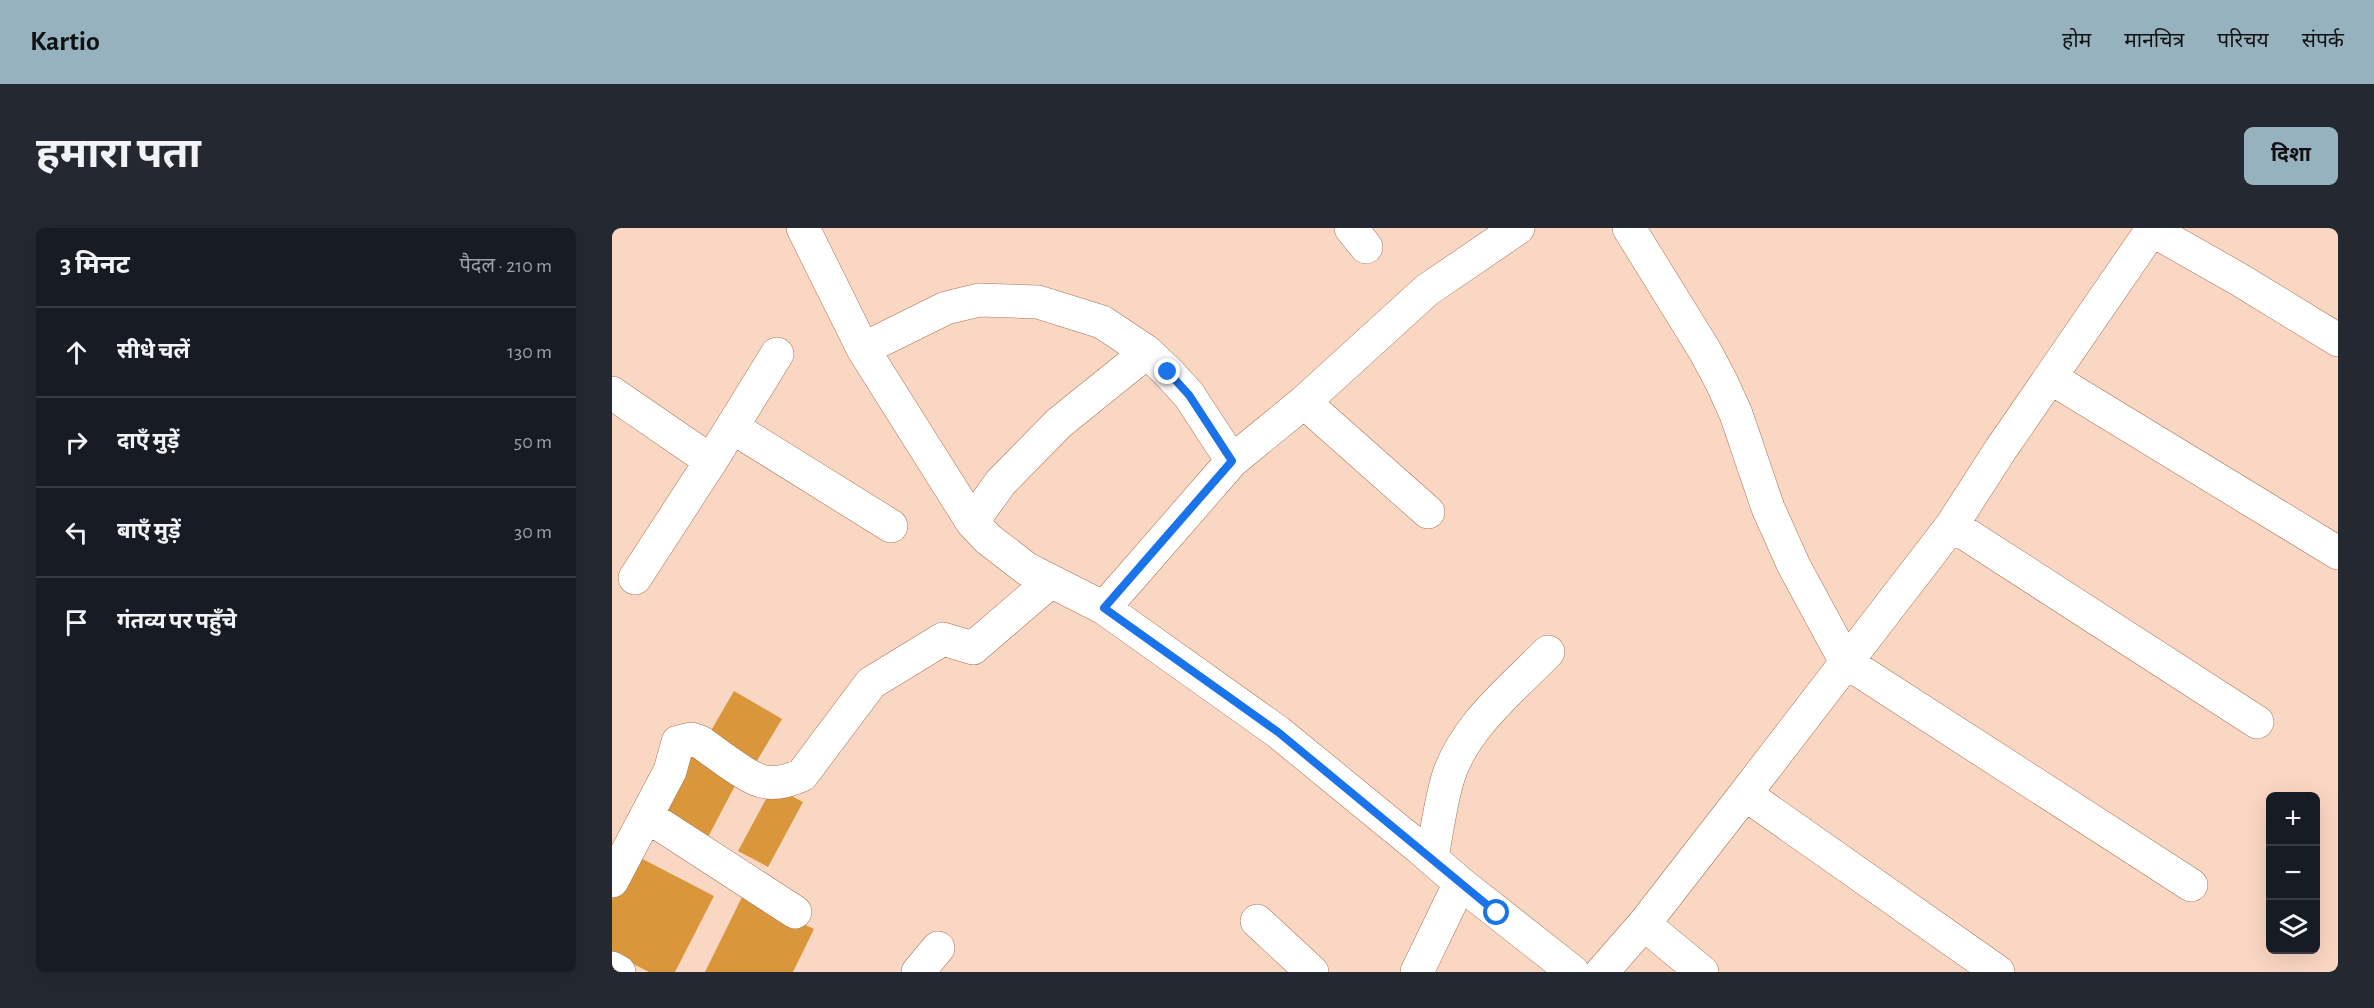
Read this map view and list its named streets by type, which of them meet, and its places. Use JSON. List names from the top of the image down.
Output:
{
  "page": {
    "header": "Kartio",
    "nav": [
      "होम",
      "मानचित्र",
      "परिचय",
      "संपर्क"
    ],
    "buttons": "दिशा",
    "title": "हमारा पता",
    "heading": ["3 मिनट", "पैदल · 210 m"],
    "list": [
      ["सीधे चलें", "130 m"],
      ["दाएँ मुड़ें", "50 m"],
      ["बाएँ मुड़ें", "30 m"],
      "गंतव्य पर पहुँचे"
    ],
    "map_buttons": ["+", "−"]
  }
}
